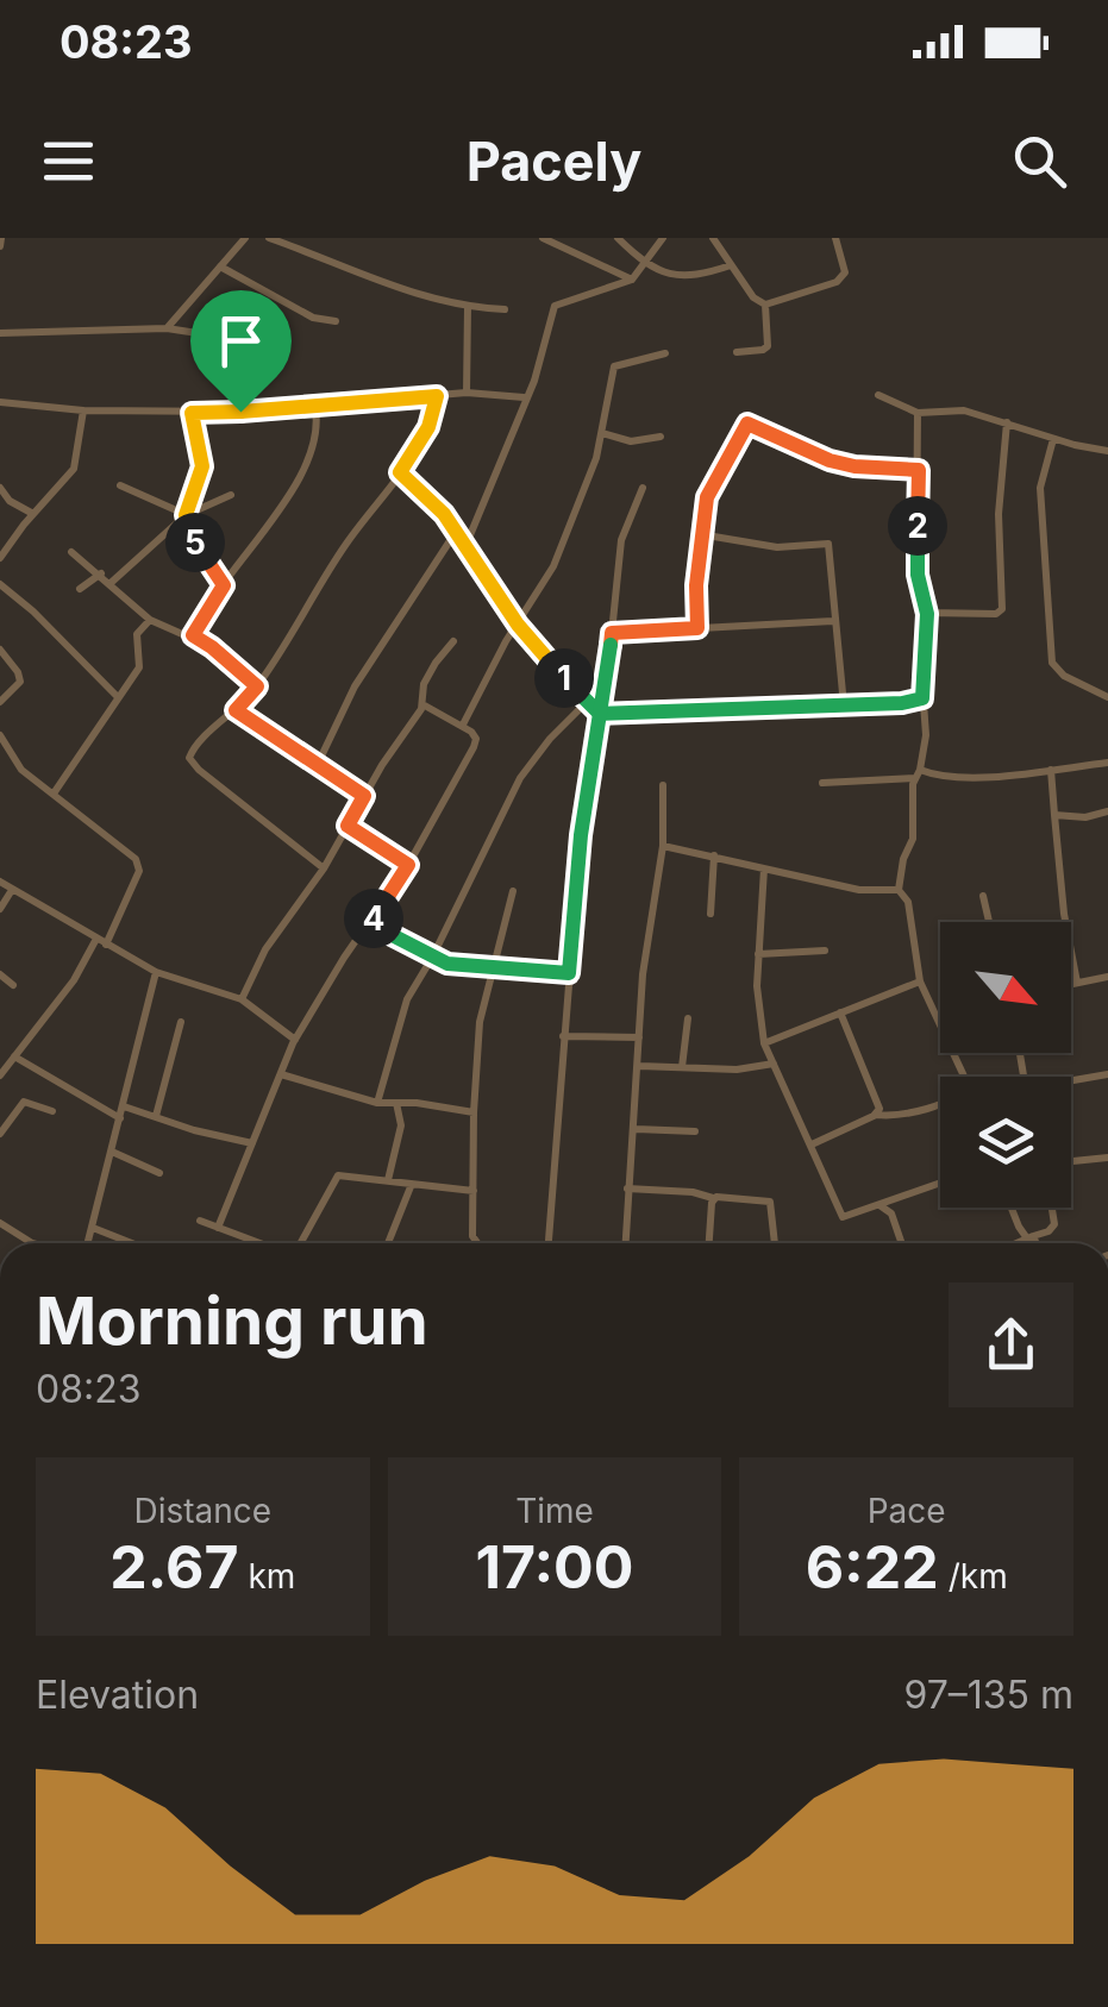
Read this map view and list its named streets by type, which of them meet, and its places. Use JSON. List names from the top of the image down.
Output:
{
  "north": "bottom right",
  "page": {
    "status": "08:23",
    "header": "Pacely",
    "pins": [
      "2",
      "5",
      "1",
      "4"
    ],
    "heading": ["Morning run", "08:23"],
    "stats": [
      ["Distance", "2.67 km"],
      ["Time", "17:00"],
      ["Pace", "6:22 /km"]
    ],
    "chart": ["Elevation", "97–135 m"]
  }
}
